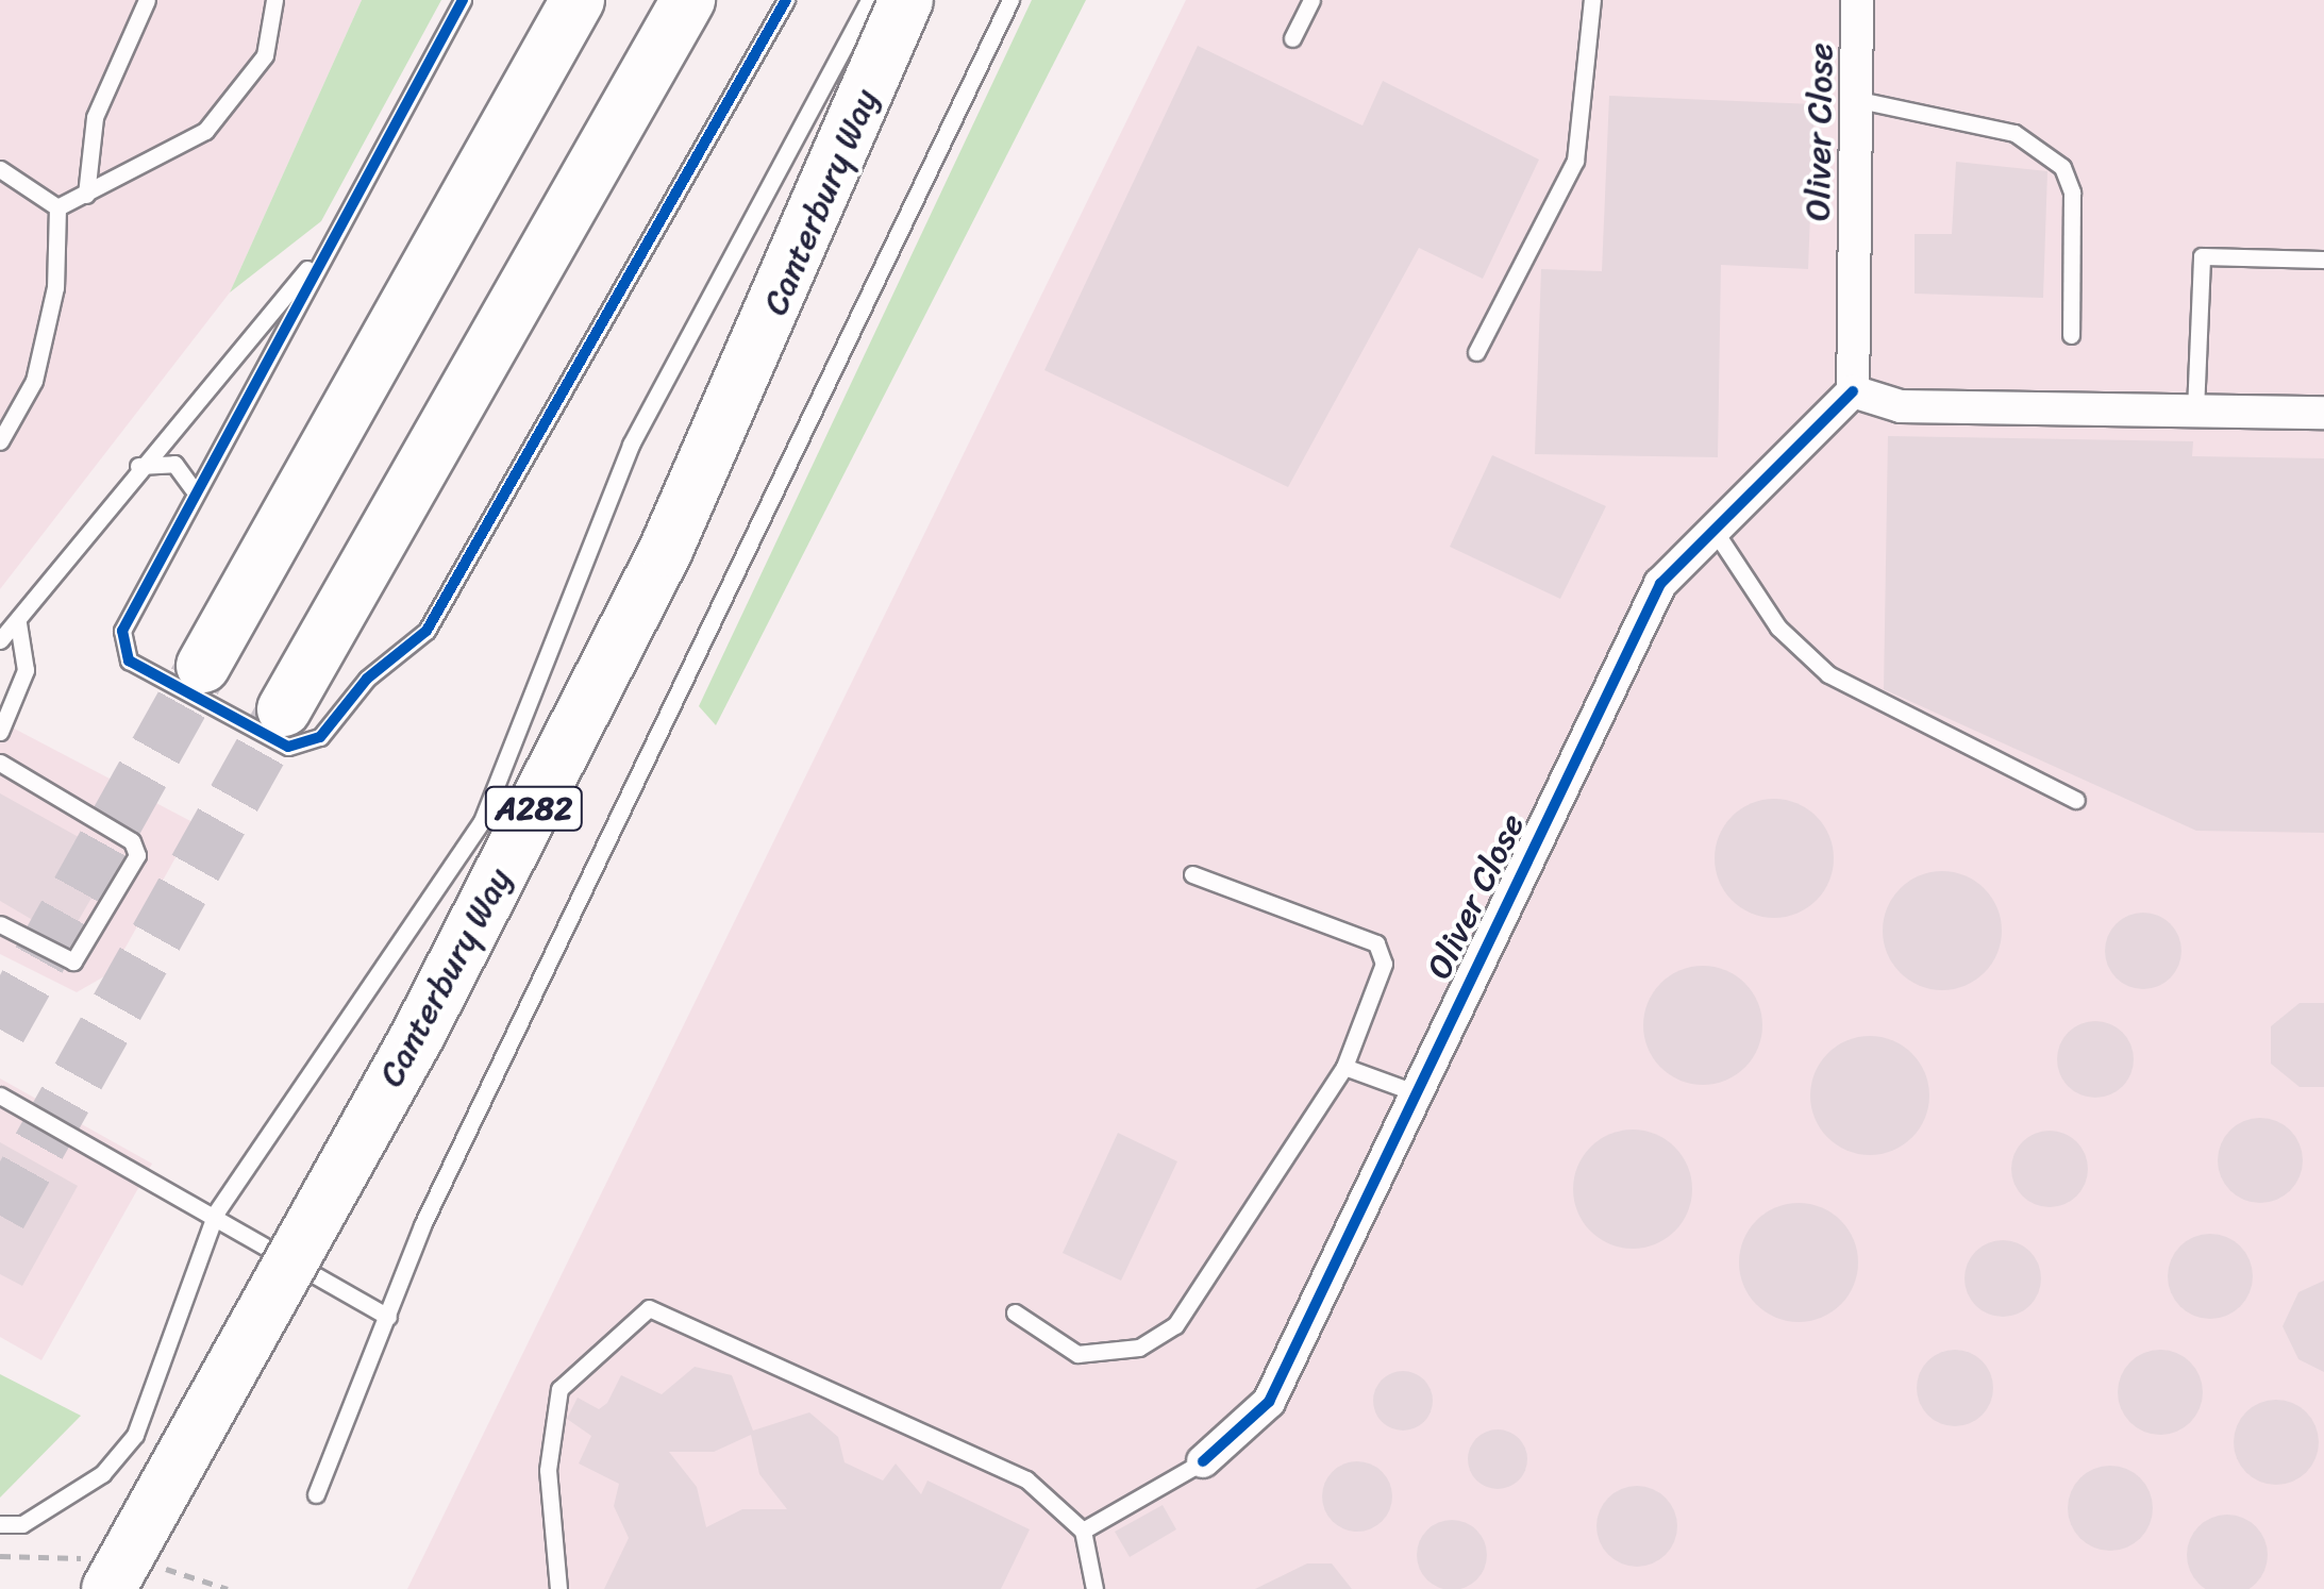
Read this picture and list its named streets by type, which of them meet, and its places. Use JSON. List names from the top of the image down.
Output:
{
  "streets": {
    "highway": ["Canterbury Way", "A282"],
    "street": ["Oliver Close"]
  }
}
